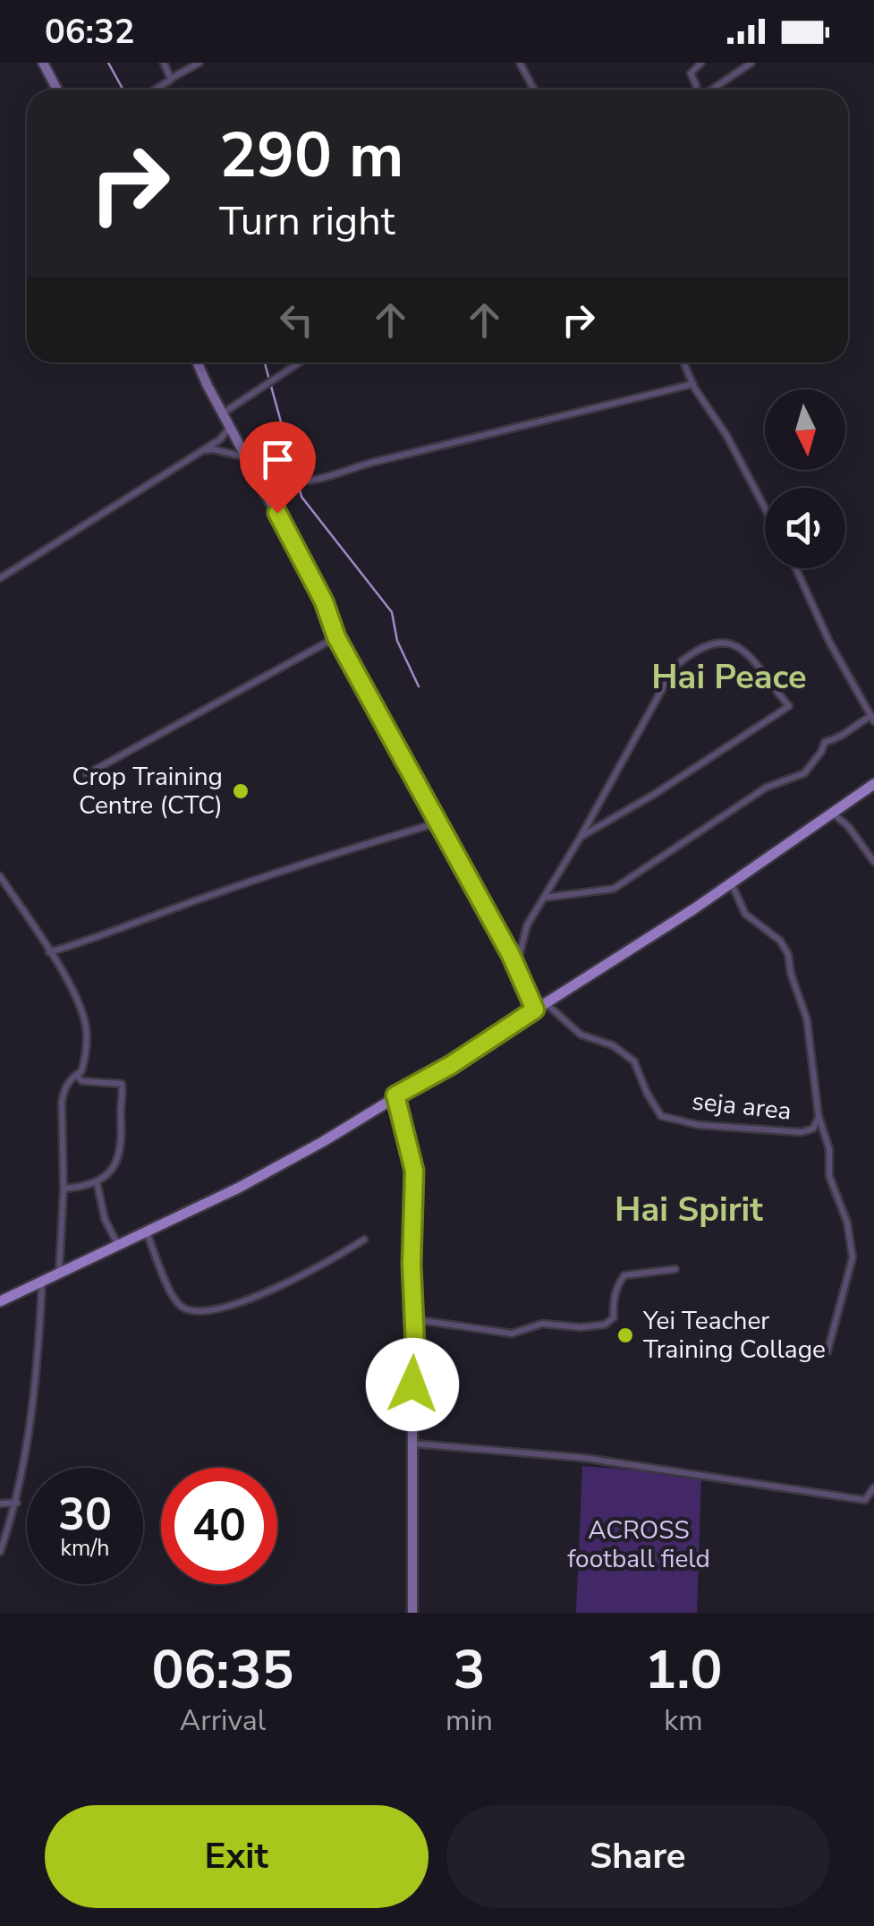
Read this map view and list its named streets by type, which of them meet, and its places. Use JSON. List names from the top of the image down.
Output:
{
  "streets": {
    "street": ["seja area"]
  },
  "districts": ["Hai Peace", "Hai Spirit"],
  "parks": ["ACROSS football field"],
  "places": ["Crop Training Centre (CTC)", "Yei Teacher Training Collage"],
  "north": "bottom",
  "page": {
    "status": "06:32",
    "turn": ["290 m", "Turn right"],
    "speed": "30 km/h",
    "limit": "40",
    "eta": [
      "06:35",
      "Arrival",
      "3",
      "min",
      "1.0",
      "km"
    ],
    "buttons": ["Exit", "Share"]
  }
}
